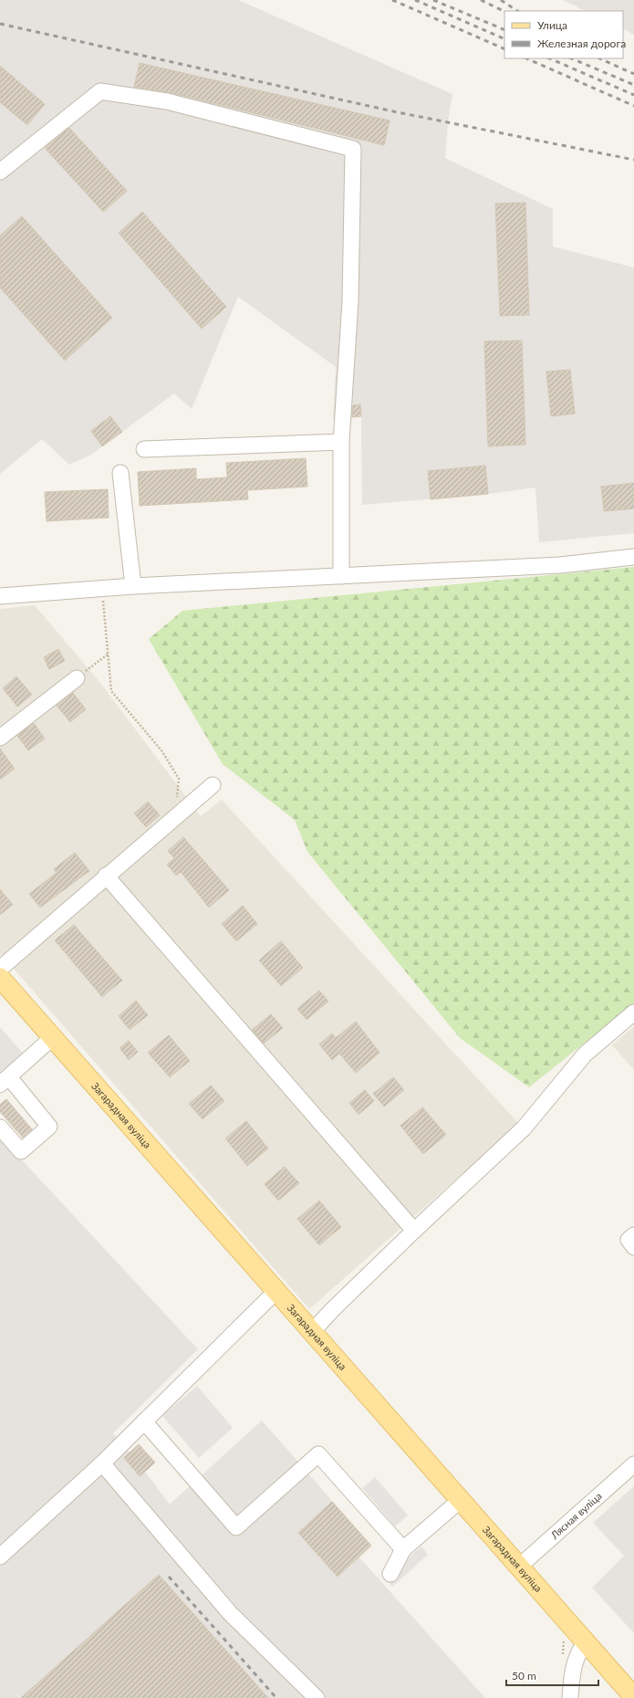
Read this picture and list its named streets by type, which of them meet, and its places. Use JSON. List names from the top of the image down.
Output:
{
  "streets": {
    "main road": ["Загарадная вуліца"],
    "street": ["Лясная вуліца"]
  },
  "crossings": [
    ["Загарадная вуліца", "Лясная вуліца"]
  ],
  "legend": ["Улица", "Железная дорога"],
  "scale_bar": "50 m"
}
